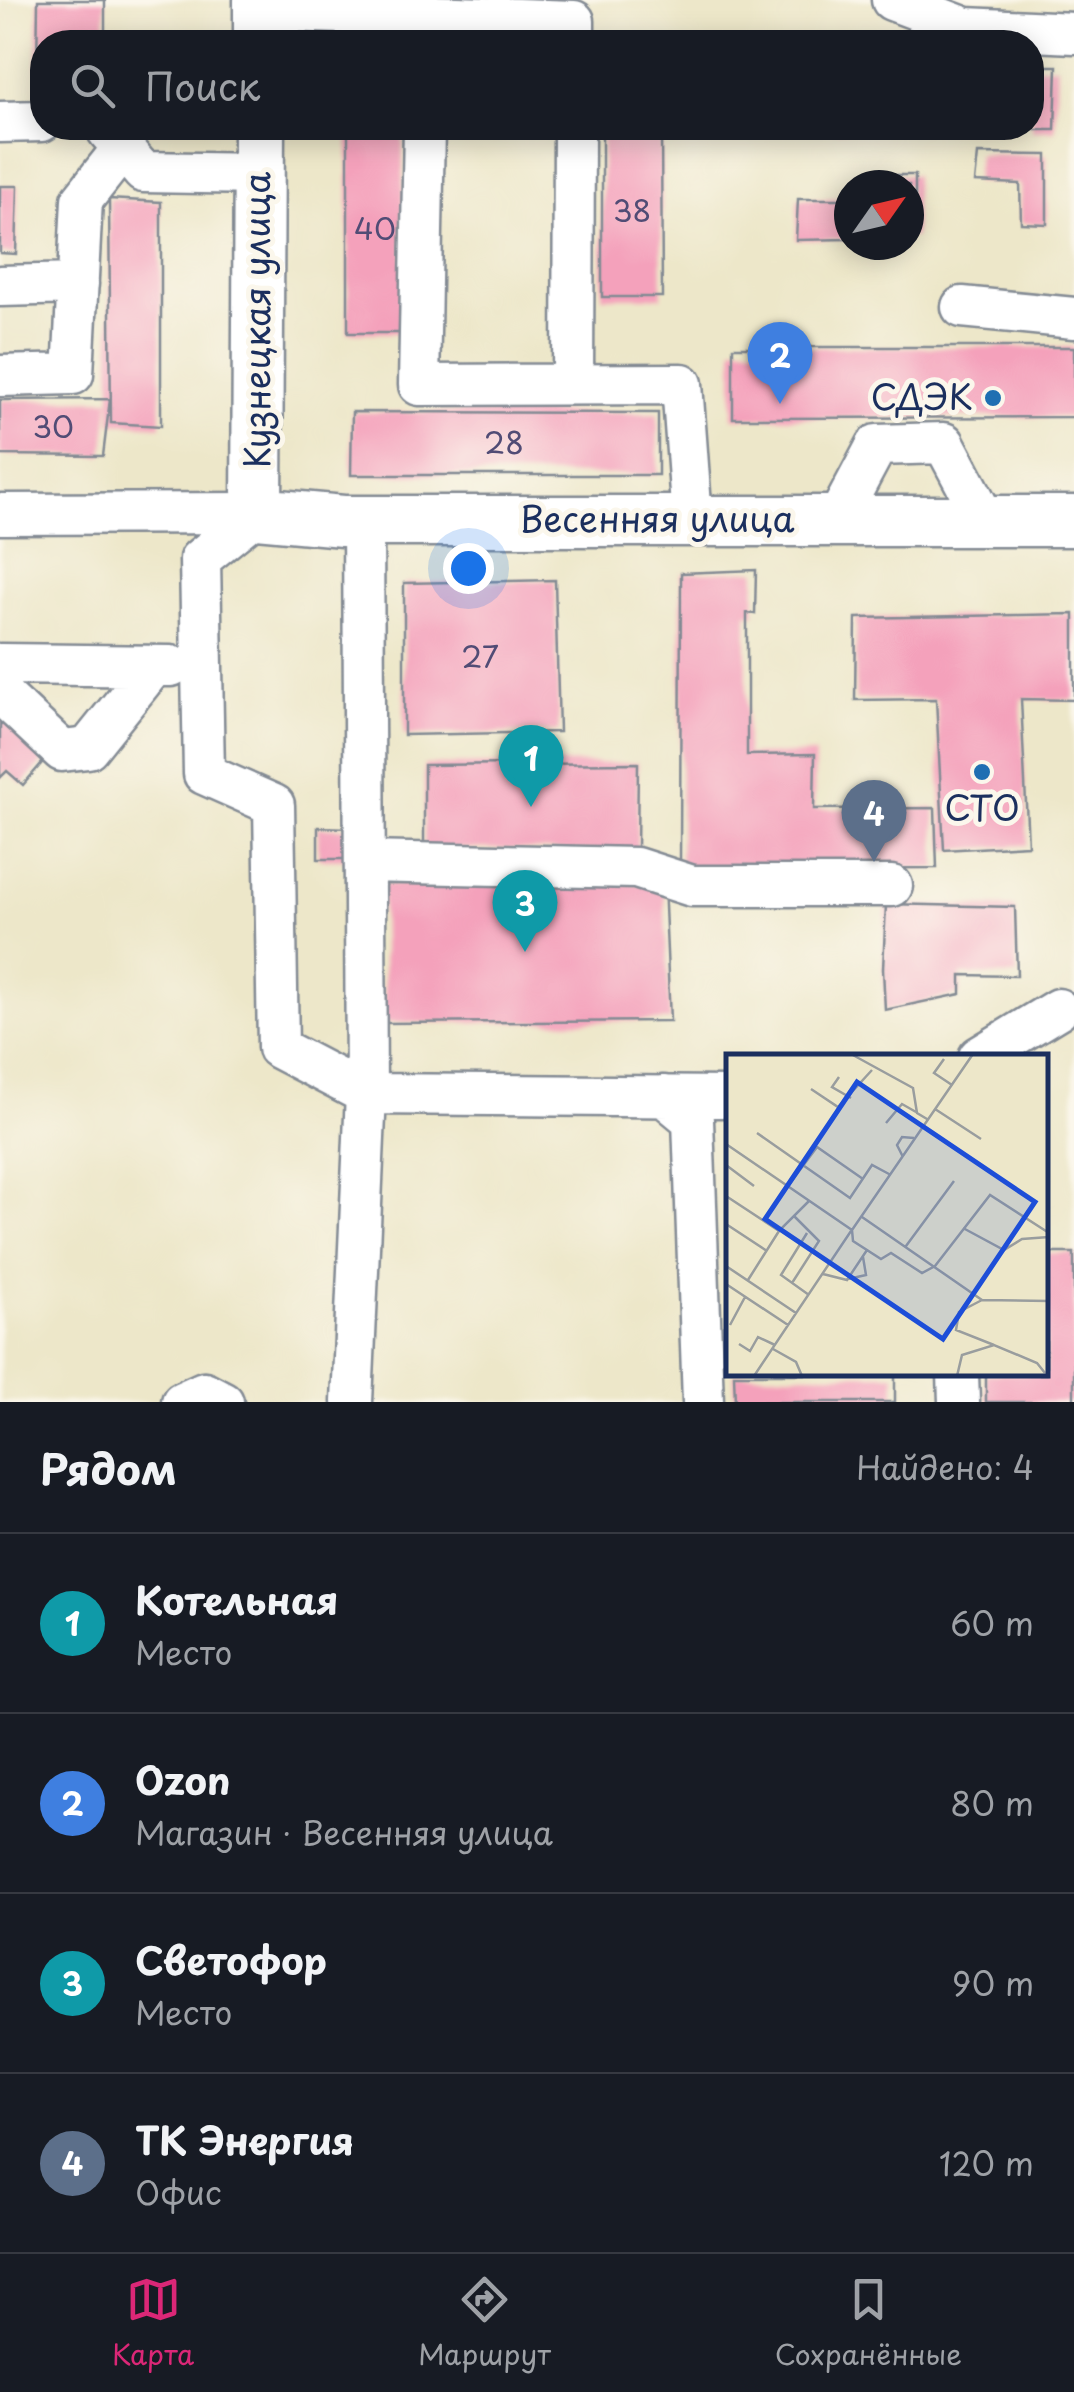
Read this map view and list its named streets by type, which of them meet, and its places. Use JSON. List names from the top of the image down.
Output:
{
  "streets": {
    "main road": ["Кузнецкая улица", "Весенняя улица"]
  },
  "crossings": [
    ["Кузнецкая улица", "Весенняя улица"]
  ],
  "places": ["СДЭК", "СТО"],
  "house_numbers": [
    "38",
    "40",
    "30",
    "28",
    "27"
  ],
  "north": "top right",
  "page": {
    "search": "Поиск",
    "pins": [
      "2",
      "1",
      "4",
      "3"
    ],
    "heading": ["Рядом", "Найдено: 4"],
    "list": [
      {
        "mark": "1",
        "name": "Котельная",
        "note": "Место",
        "value": "60 m"
      },
      {
        "mark": "2",
        "name": "Ozon",
        "note": "Магазин · Весенняя улица",
        "value": "80 m"
      },
      {
        "mark": "3",
        "name": "Светофор",
        "note": "Место",
        "value": "90 m"
      },
      {
        "mark": "4",
        "name": "ТК Энергия",
        "note": "Офис",
        "value": "120 m"
      }
    ],
    "nav": ["Карта", "Маршрут", "Сохранённые"]
  }
}
